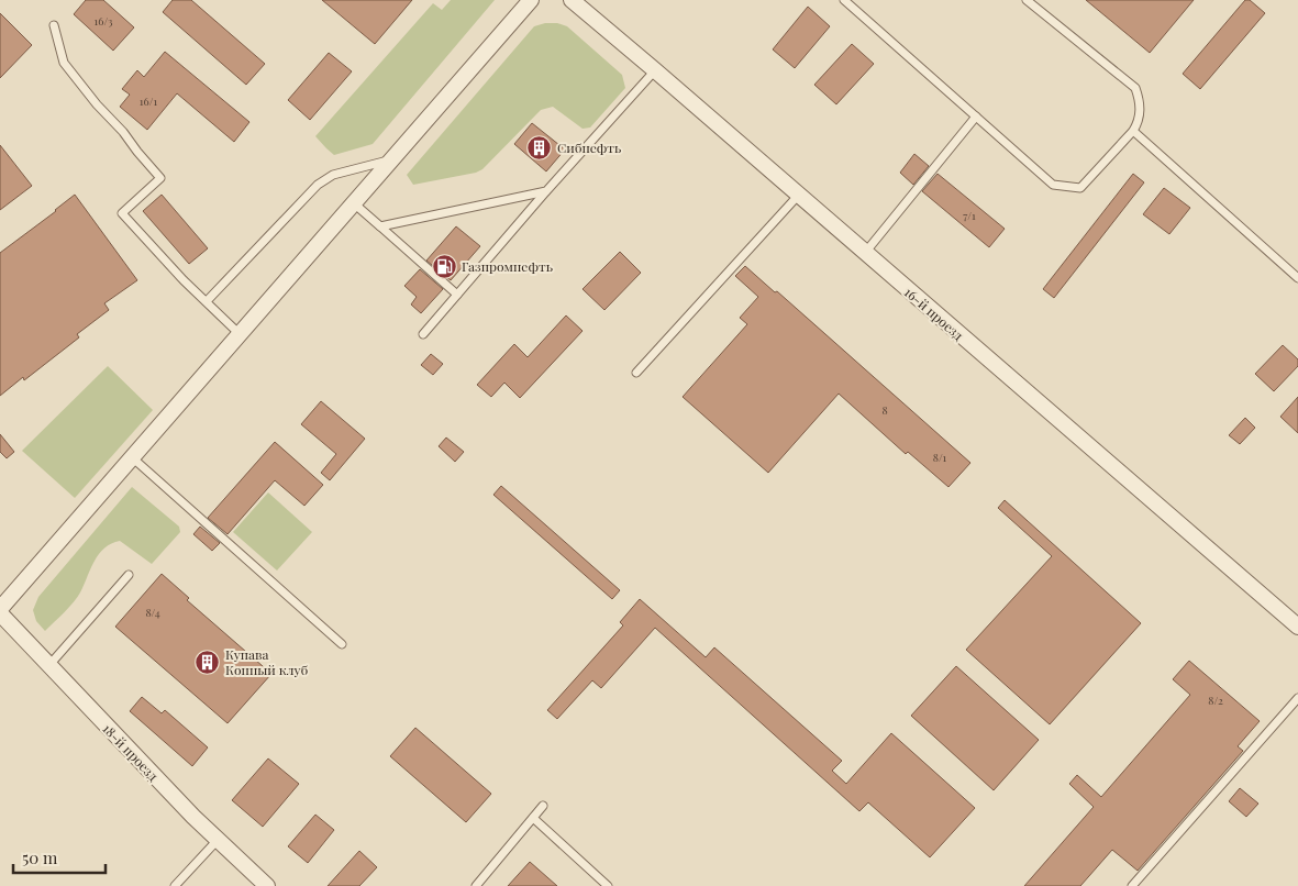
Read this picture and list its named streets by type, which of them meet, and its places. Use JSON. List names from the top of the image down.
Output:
{
  "streets": {
    "street": ["16-й проезд", "18-й проезд"]
  },
  "places": {
    "building": ["Сибнефть", "Купава Конный клуб"],
    "fuel station": ["Газпромнефть"]
  },
  "house_numbers": [
    "16/3",
    "16/1",
    "7/1",
    "8",
    "8/1",
    "8/4",
    "8/2"
  ],
  "scale_bar": "50 m"
}
